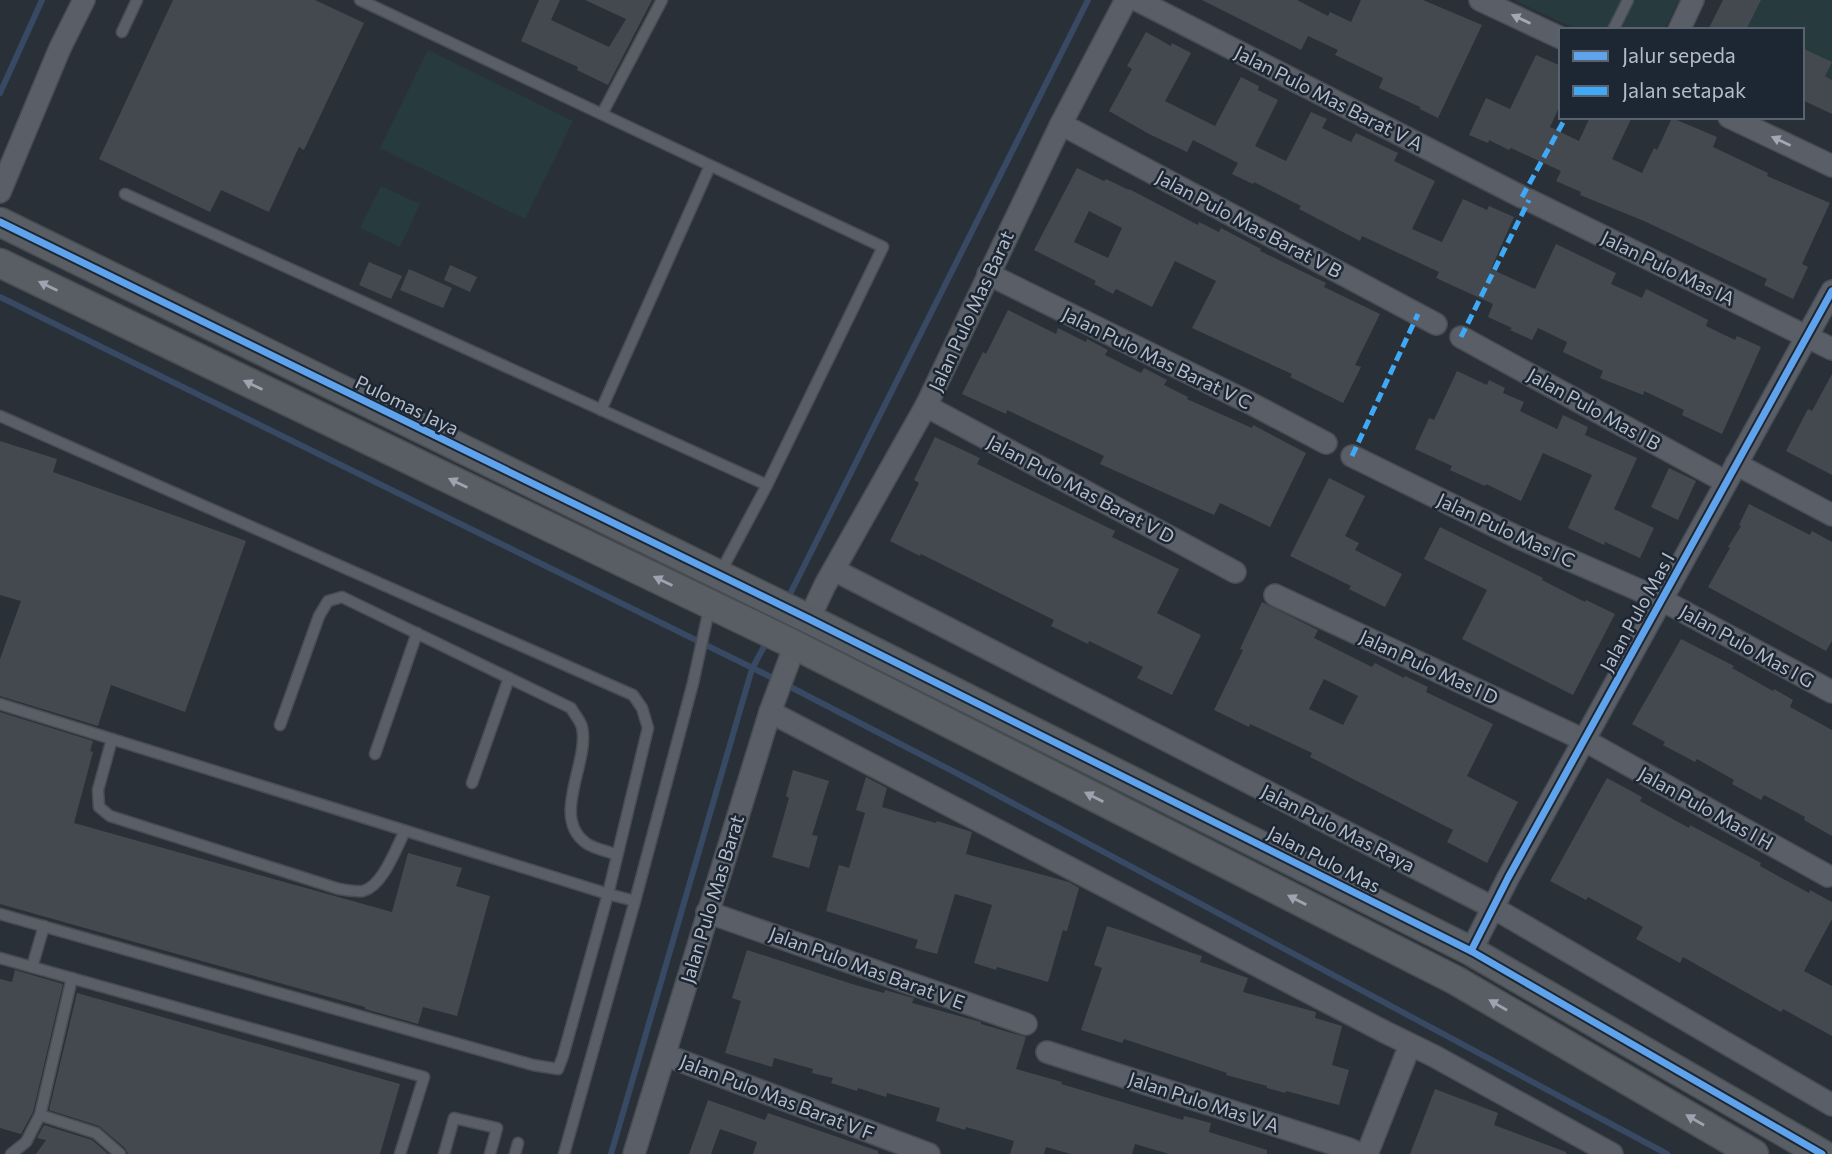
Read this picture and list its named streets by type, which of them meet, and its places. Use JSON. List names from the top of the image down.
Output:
{
  "streets": {
    "street": [
      "Jalan Pulo Mas Barat V A",
      "Jalan Pulo Mas Barat V B",
      "Jalan Pulo Mas IA",
      "Jalan Pulo Mas Barat",
      "Jalan Pulo Mas Barat V C",
      "Pulomas Jaya",
      "Jalan Pulo Mas I B",
      "Jalan Pulo Mas Barat V D",
      "Jalan Pulo Mas I C",
      "Jalan Pulo Mas I",
      "Jalan Pulo Mas I G",
      "Jalan Pulo Mas I D",
      "Jalan Pulo Mas I H",
      "Jalan Pulo Mas Raya",
      "Jalan Pulo Mas",
      "Jalan Pulo Mas Barat V E",
      "Jalan Pulo Mas Barat V F",
      "Jalan Pulo Mas V A"
    ]
  },
  "crossings": [
    ["Jalan Pulo Mas Barat V A", "Jalan Pulo Mas IA"],
    ["Jalan Pulo Mas Barat V B", "Jalan Pulo Mas Barat"],
    ["Jalan Pulo Mas IA", "Jalan Pulo Mas I"],
    ["Jalan Pulo Mas Barat", "Jalan Pulo Mas Barat V C"],
    ["Jalan Pulo Mas Barat", "Pulomas Jaya"],
    ["Jalan Pulo Mas Barat", "Jalan Pulo Mas Barat V D"],
    ["Jalan Pulo Mas Barat", "Jalan Pulo Mas Raya"],
    ["Jalan Pulo Mas Barat", "Jalan Pulo Mas"],
    ["Jalan Pulo Mas Barat", "Jalan Pulo Mas Barat V E"],
    ["Jalan Pulo Mas Barat", "Jalan Pulo Mas Barat V F"],
    ["Pulomas Jaya", "Jalan Pulo Mas"],
    ["Jalan Pulo Mas I B", "Jalan Pulo Mas I"],
    ["Jalan Pulo Mas I C", "Jalan Pulo Mas I"],
    ["Jalan Pulo Mas I C", "Jalan Pulo Mas I G"],
    ["Jalan Pulo Mas I", "Jalan Pulo Mas I G"],
    ["Jalan Pulo Mas I", "Jalan Pulo Mas I D"],
    ["Jalan Pulo Mas I", "Jalan Pulo Mas I H"],
    ["Jalan Pulo Mas I", "Jalan Pulo Mas Raya"],
    ["Jalan Pulo Mas I", "Jalan Pulo Mas"],
    ["Jalan Pulo Mas I D", "Jalan Pulo Mas I H"]
  ],
  "legend": ["Jalur sepeda", "Jalan setapak"]
}
